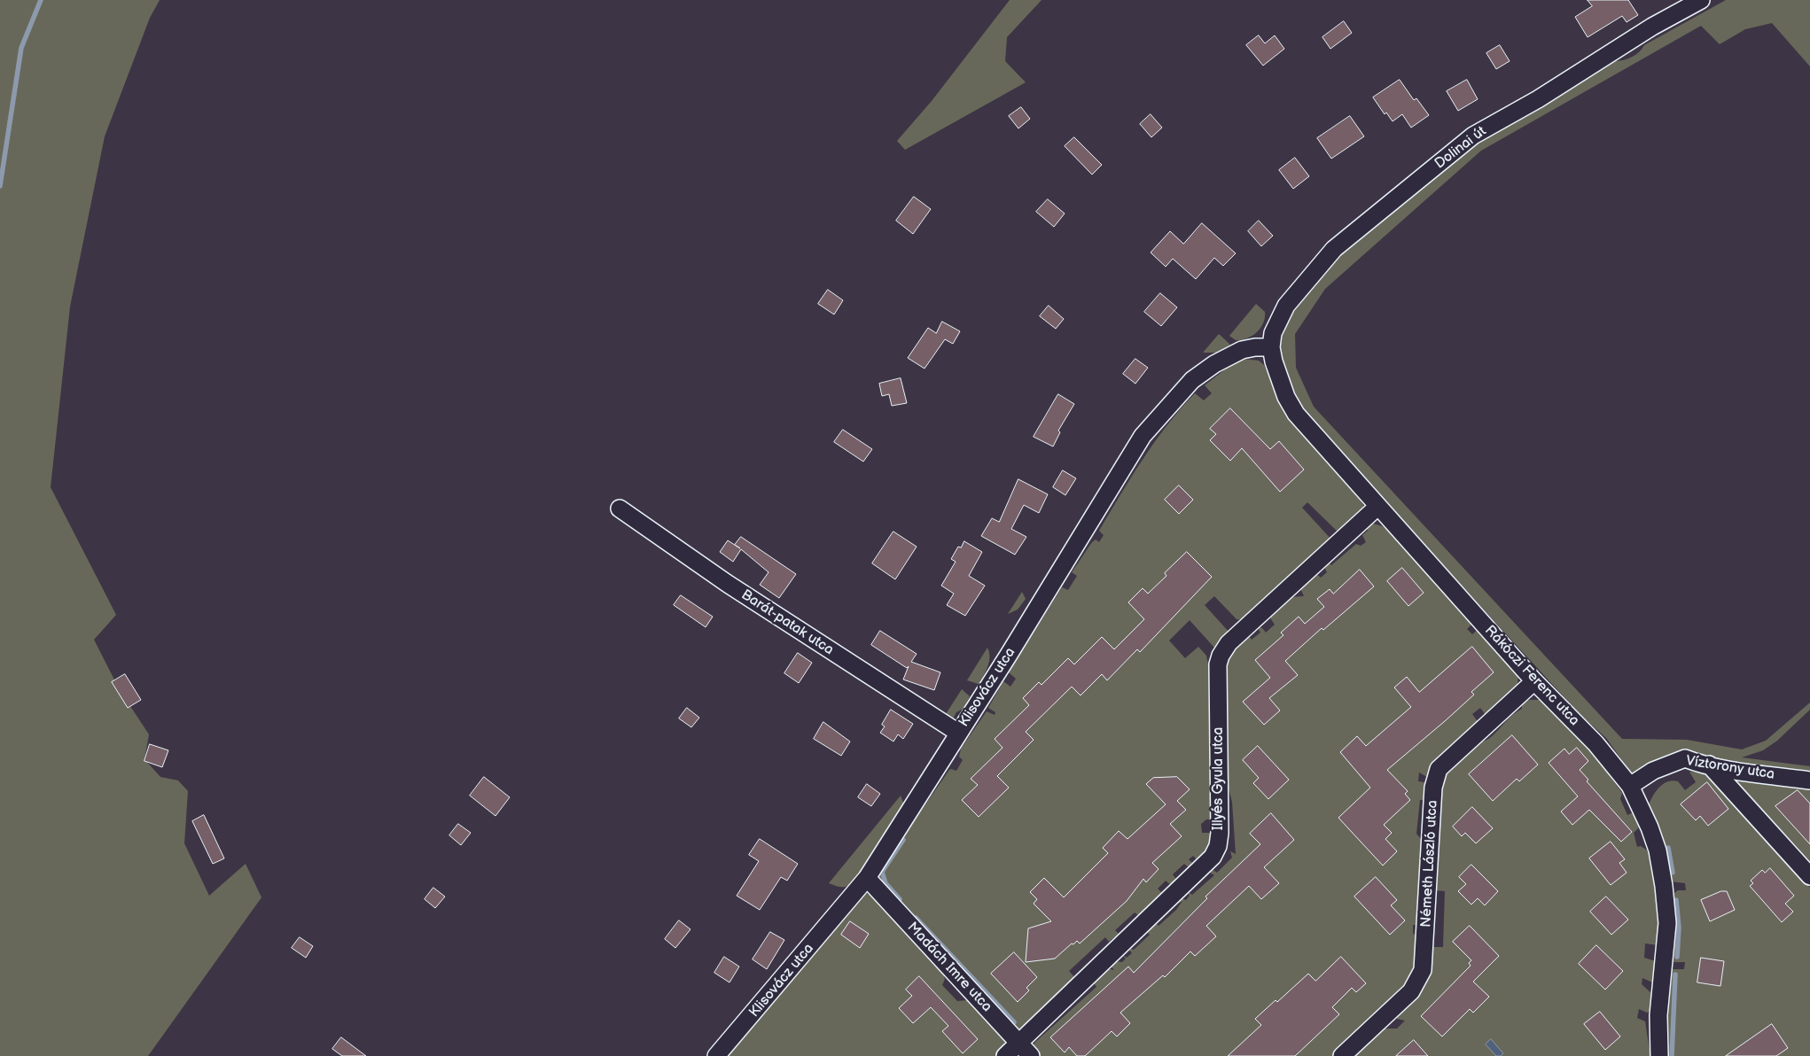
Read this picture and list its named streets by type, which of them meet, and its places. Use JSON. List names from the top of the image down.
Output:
{
  "streets": {
    "street": [
      "Dolinai út",
      "Barát-patak utca",
      "Rákóczi Ferenc utca",
      "Klisovácz utca",
      "Víztorony utca",
      "Illyés Gyula utca",
      "Németh László utca",
      "Madách Imre utca"
    ]
  },
  "crossings": [
    ["Dolinai út", "Rákóczi Ferenc utca"],
    ["Dolinai út", "Klisovácz utca"],
    ["Barát-patak utca", "Klisovácz utca"],
    ["Rákóczi Ferenc utca", "Klisovácz utca"],
    ["Rákóczi Ferenc utca", "Víztorony utca"],
    ["Rákóczi Ferenc utca", "Illyés Gyula utca"],
    ["Rákóczi Ferenc utca", "Németh László utca"],
    ["Klisovácz utca", "Madách Imre utca"],
    ["Illyés Gyula utca", "Madách Imre utca"]
  ]
}
